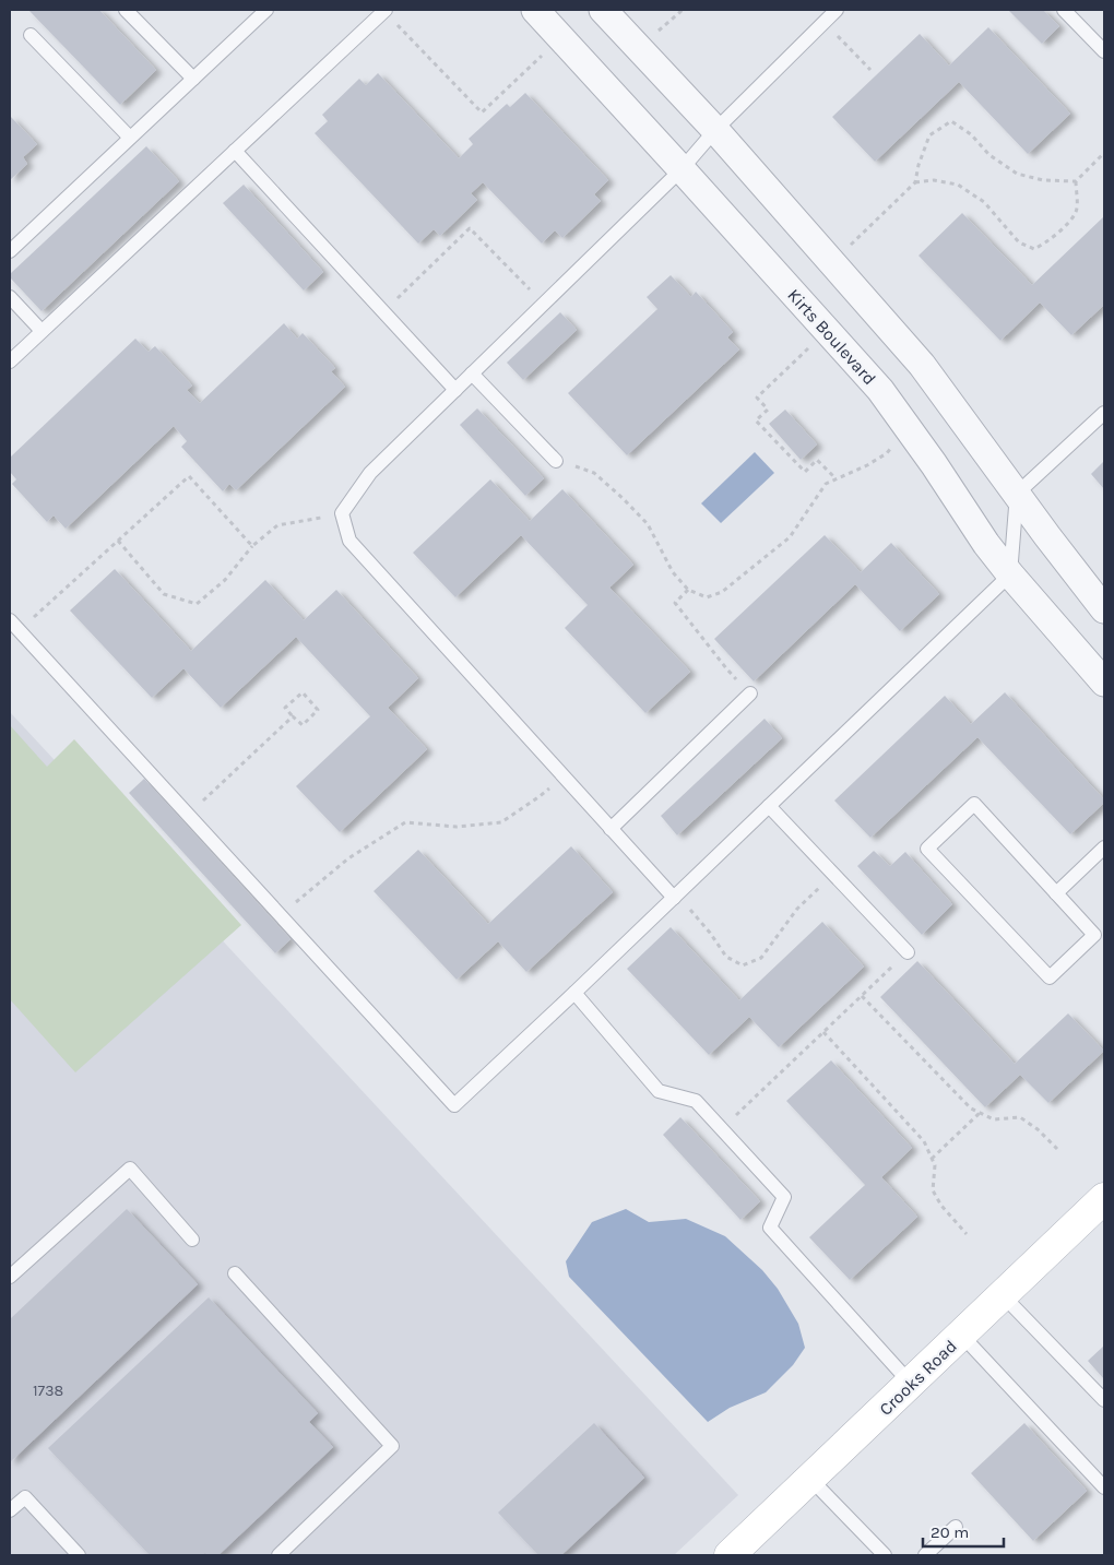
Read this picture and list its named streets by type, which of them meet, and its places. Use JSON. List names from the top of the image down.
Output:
{
  "streets": {
    "main road": ["Crooks Road"],
    "street": ["Kirts Boulevard"]
  },
  "house_numbers": ["1738"],
  "scale_bar": "20 m"
}
